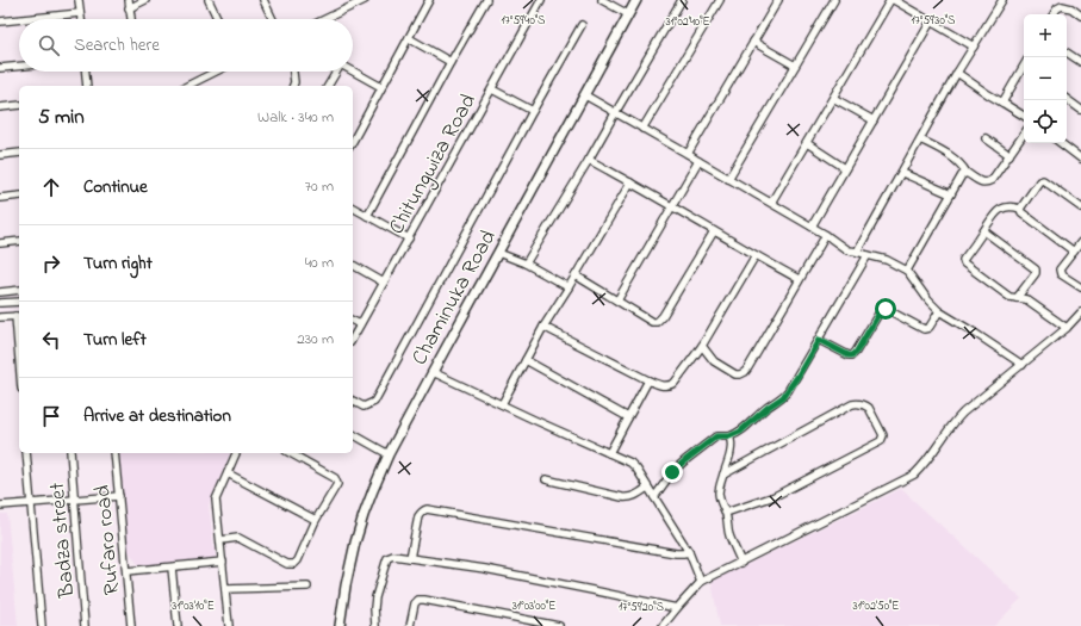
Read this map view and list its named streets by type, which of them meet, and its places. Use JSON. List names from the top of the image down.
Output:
{
  "streets": {
    "main road": ["Chaminuka Road"],
    "street": ["Chitungwiza Road", "Badza street", "Rufaro road"]
  },
  "page": {
    "map_buttons": ["+", "−"],
    "search": "Search here",
    "heading": ["5 min", "Walk · 340 m"],
    "list": [
      ["Continue", "70 m"],
      ["Turn right", "40 m"],
      ["Turn left", "230 m"],
      "Arrive at destination"
    ]
  },
  "coordinates": [
    "17°59'40\"S",
    "17°59'30\"S",
    "31°02'40\"E",
    "31°03'10\"E",
    "31°03'00\"E",
    "31°02'50\"E",
    "17°59'20\"S"
  ]
}
